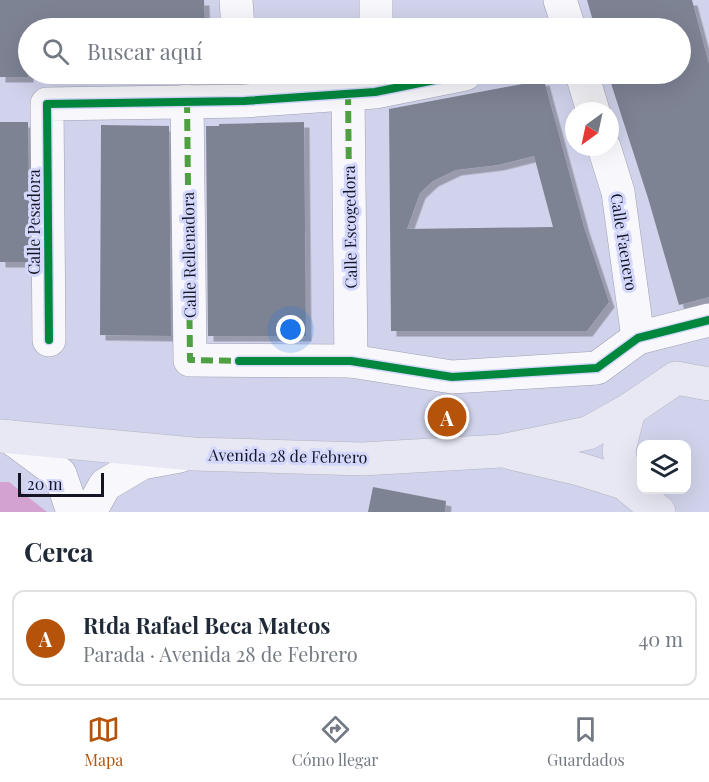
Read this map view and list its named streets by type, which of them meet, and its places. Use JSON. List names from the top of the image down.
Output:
{
  "streets": {
    "main road": ["Avenida 28 de Febrero"],
    "street": [
      "Calle Pesadora",
      "Calle Escogedora",
      "Calle Faenero",
      "Calle Rellenadora"
    ]
  },
  "crossings": [
    ["Calle Pesadora", "Calle Rellenadora"],
    ["Calle Escogedora", "Calle Rellenadora"]
  ],
  "scale_bar": "20 m",
  "north": "bottom left",
  "page": {
    "search": "Buscar aquí",
    "pins": "A",
    "scale": "20 m",
    "heading": "Cerca",
    "list": [
      {
        "mark": "A",
        "name": "Rtda Rafael Beca Mateos",
        "note": "Parada · Avenida 28 de Febrero",
        "value": "40 m"
      }
    ],
    "nav": ["Mapa", "Cómo llegar", "Guardados"]
  }
}
